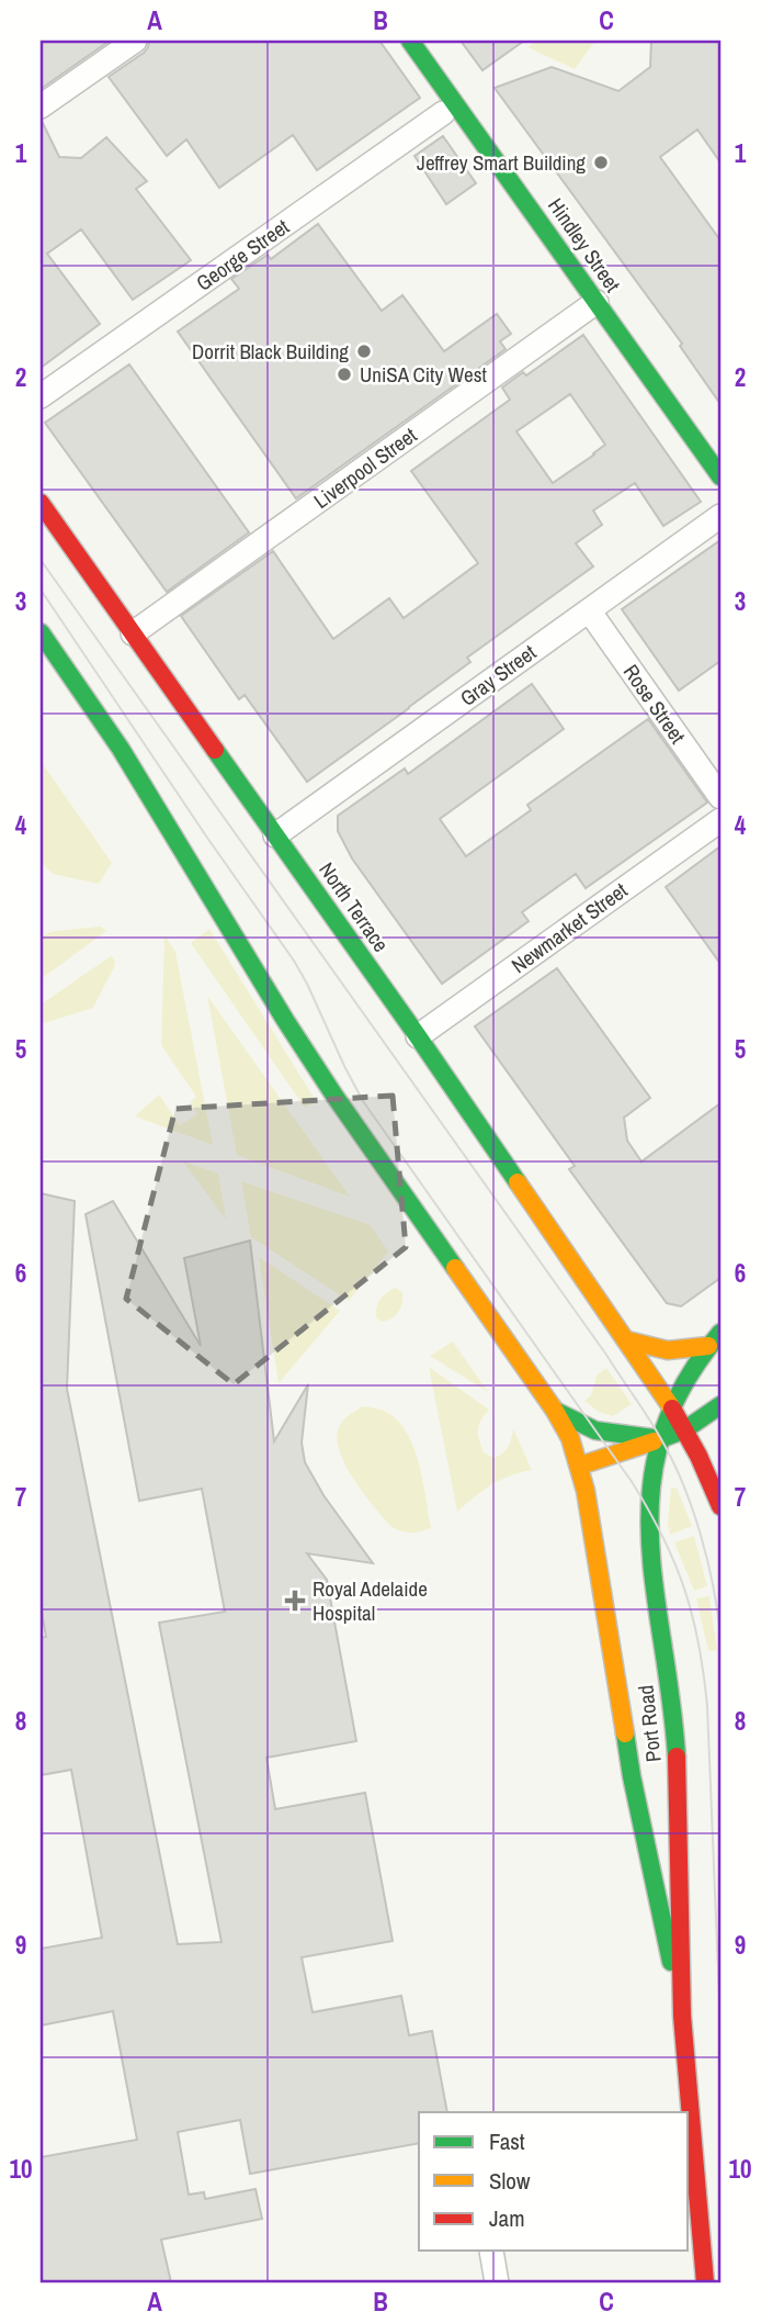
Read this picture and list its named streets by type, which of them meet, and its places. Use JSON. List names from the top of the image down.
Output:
{
  "streets": {
    "main road": ["Hindley Street", "North Terrace", "Port Road"],
    "street": [
      "George Street",
      "Liverpool Street",
      "Gray Street",
      "Rose Street",
      "Newmarket Street"
    ]
  },
  "crossings": [
    ["Hindley Street", "Liverpool Street"],
    ["Liverpool Street", "North Terrace"],
    ["Gray Street", "Rose Street"],
    ["Gray Street", "North Terrace"],
    ["North Terrace", "Newmarket Street"],
    ["North Terrace", "Port Road"]
  ],
  "places": {
    "other": ["Jeffrey Smart Building", "Dorrit Black Building", "UniSA City West"],
    "health": ["Royal Adelaide Hospital"]
  },
  "legend": ["Fast", "Slow", "Jam"],
  "grid": {
    "columns": ["A", "B", "C"],
    "rows": [
      "1",
      "2",
      "3",
      "4",
      "5",
      "6",
      "7",
      "8",
      "9",
      "10"
    ]
  }
}
